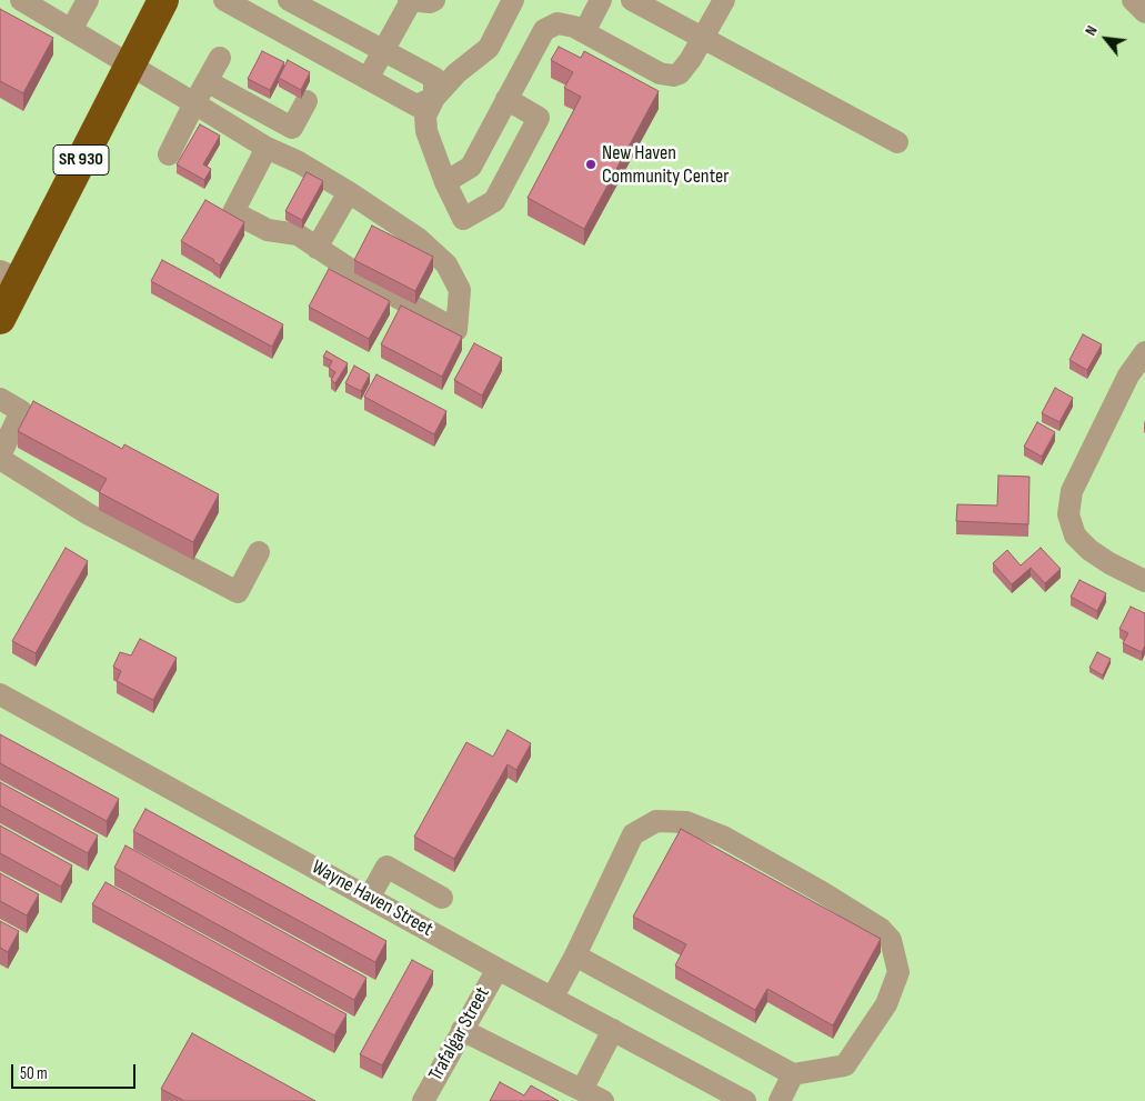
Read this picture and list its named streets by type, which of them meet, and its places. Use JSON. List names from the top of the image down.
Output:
{
  "streets": {
    "highway": ["SR 930"],
    "street": ["Wayne Haven Street", "Trafalgar Street"]
  },
  "crossings": [
    ["Wayne Haven Street", "Trafalgar Street"]
  ],
  "places": ["New Haven Community Center"],
  "scale_bar": "50 m",
  "north": "top left"
}
